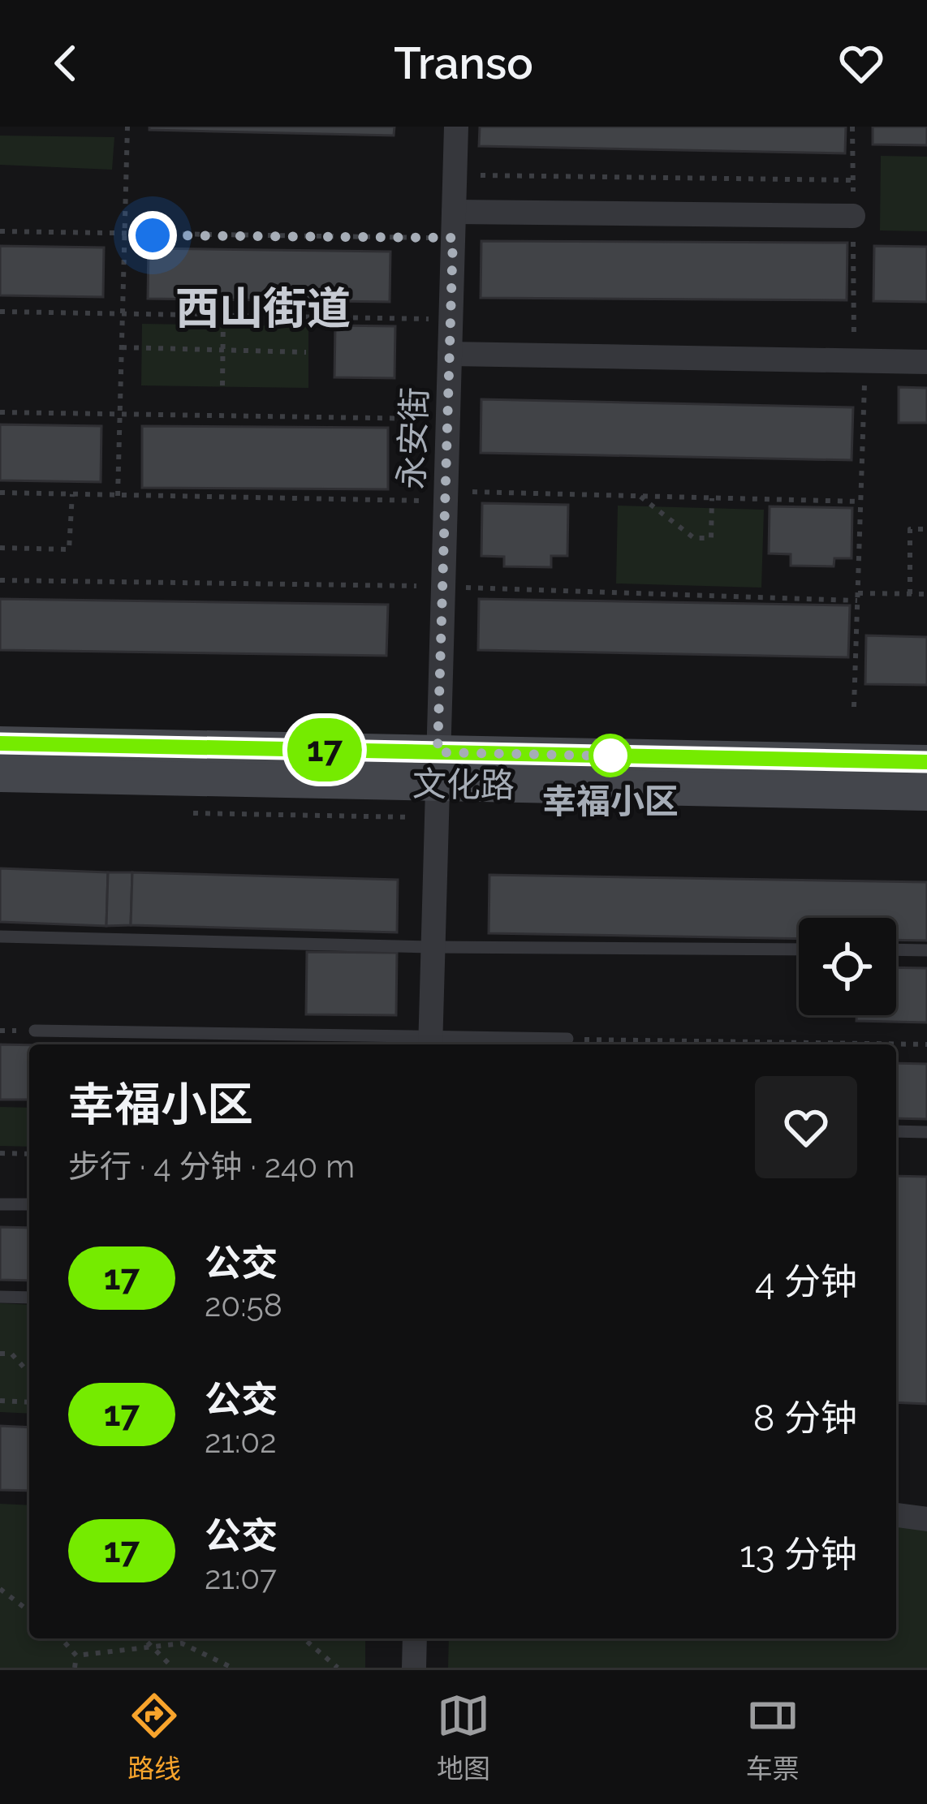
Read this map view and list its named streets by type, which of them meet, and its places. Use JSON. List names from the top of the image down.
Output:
{
  "streets": {
    "main road": ["文化路"],
    "street": ["永安街"]
  },
  "crossings": [
    ["永安街", "文化路"]
  ],
  "districts": ["西山街道"],
  "places": ["幸福小区"],
  "lines": ["bus line 17"],
  "page": {
    "header": "Transo",
    "on_map": "17",
    "heading": ["幸福小区", "步行 · 4 分钟 · 240 m"],
    "list": [
      {
        "mark": "17",
        "name": "公交",
        "note": "20:58",
        "value": "4 分钟"
      },
      {
        "mark": "17",
        "name": "公交",
        "note": "21:02",
        "value": "8 分钟"
      },
      {
        "mark": "17",
        "name": "公交",
        "note": "21:07",
        "value": "13 分钟"
      }
    ],
    "tabs": ["路线", "地图", "车票"]
  }
}
